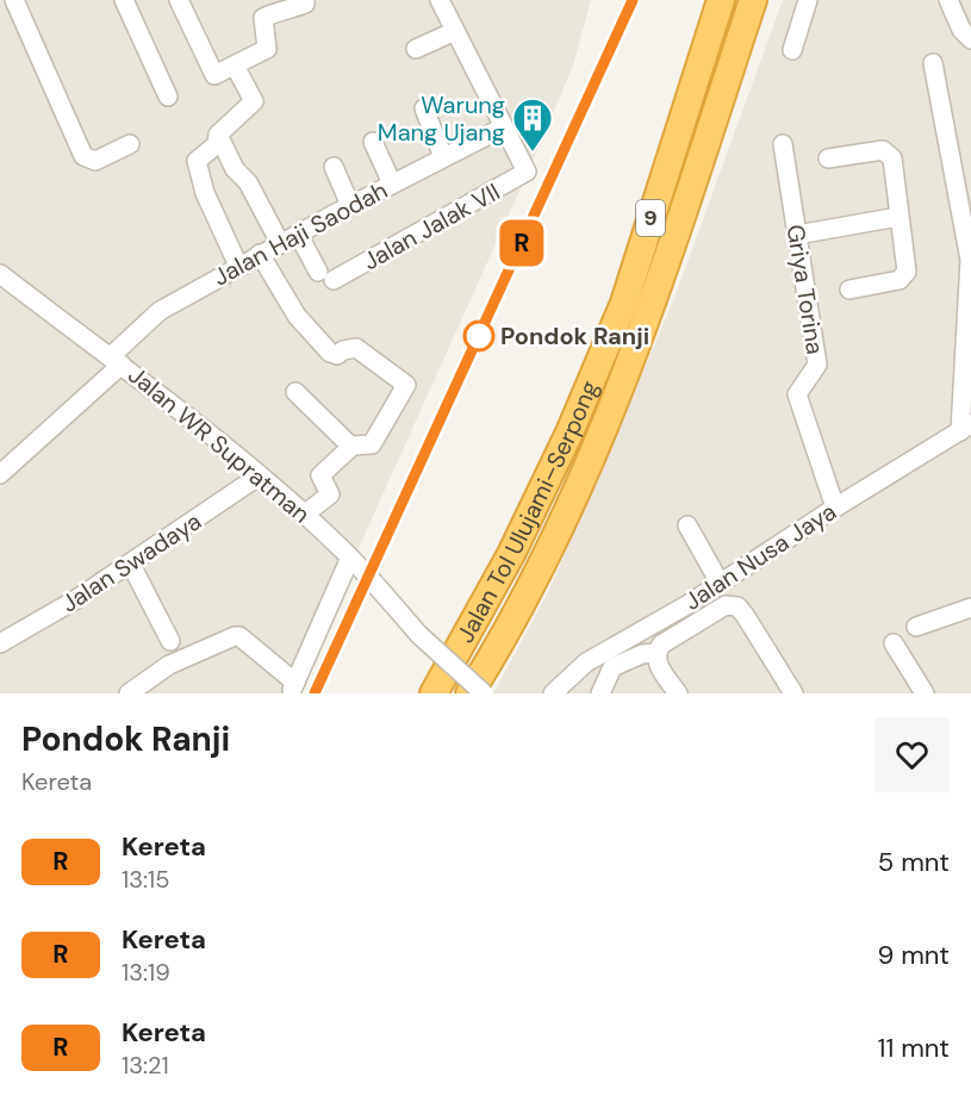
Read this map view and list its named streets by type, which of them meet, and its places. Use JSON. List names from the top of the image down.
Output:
{
  "streets": {
    "highway": ["9", "Jalan Tol Ulujami–Serpong"],
    "street": [
      "Jalan Jalak VII",
      "Jalan Haji Saodah",
      "Griya Torina",
      "Jalan WR Supratman",
      "Jalan Nusa Jaya",
      "Jalan Swadaya"
    ]
  },
  "crossings": [
    ["Jalan Jalak VII", "Jalan Haji Saodah"],
    ["Jalan Haji Saodah", "Jalan WR Supratman"],
    ["Griya Torina", "Jalan Nusa Jaya"],
    ["Jalan WR Supratman", "Jalan Swadaya"]
  ],
  "places": {
    "building": ["Warung Mang Ujang"],
    "other": ["Pondok Ranji"]
  },
  "page": {
    "on_map": "R",
    "heading": ["Pondok Ranji", "Kereta"],
    "list": [
      {
        "mark": "R",
        "name": "Kereta",
        "note": "13:15",
        "value": "5 mnt"
      },
      {
        "mark": "R",
        "name": "Kereta",
        "note": "13:19",
        "value": "9 mnt"
      },
      {
        "mark": "R",
        "name": "Kereta",
        "note": "13:21",
        "value": "11 mnt"
      }
    ]
  }
}
